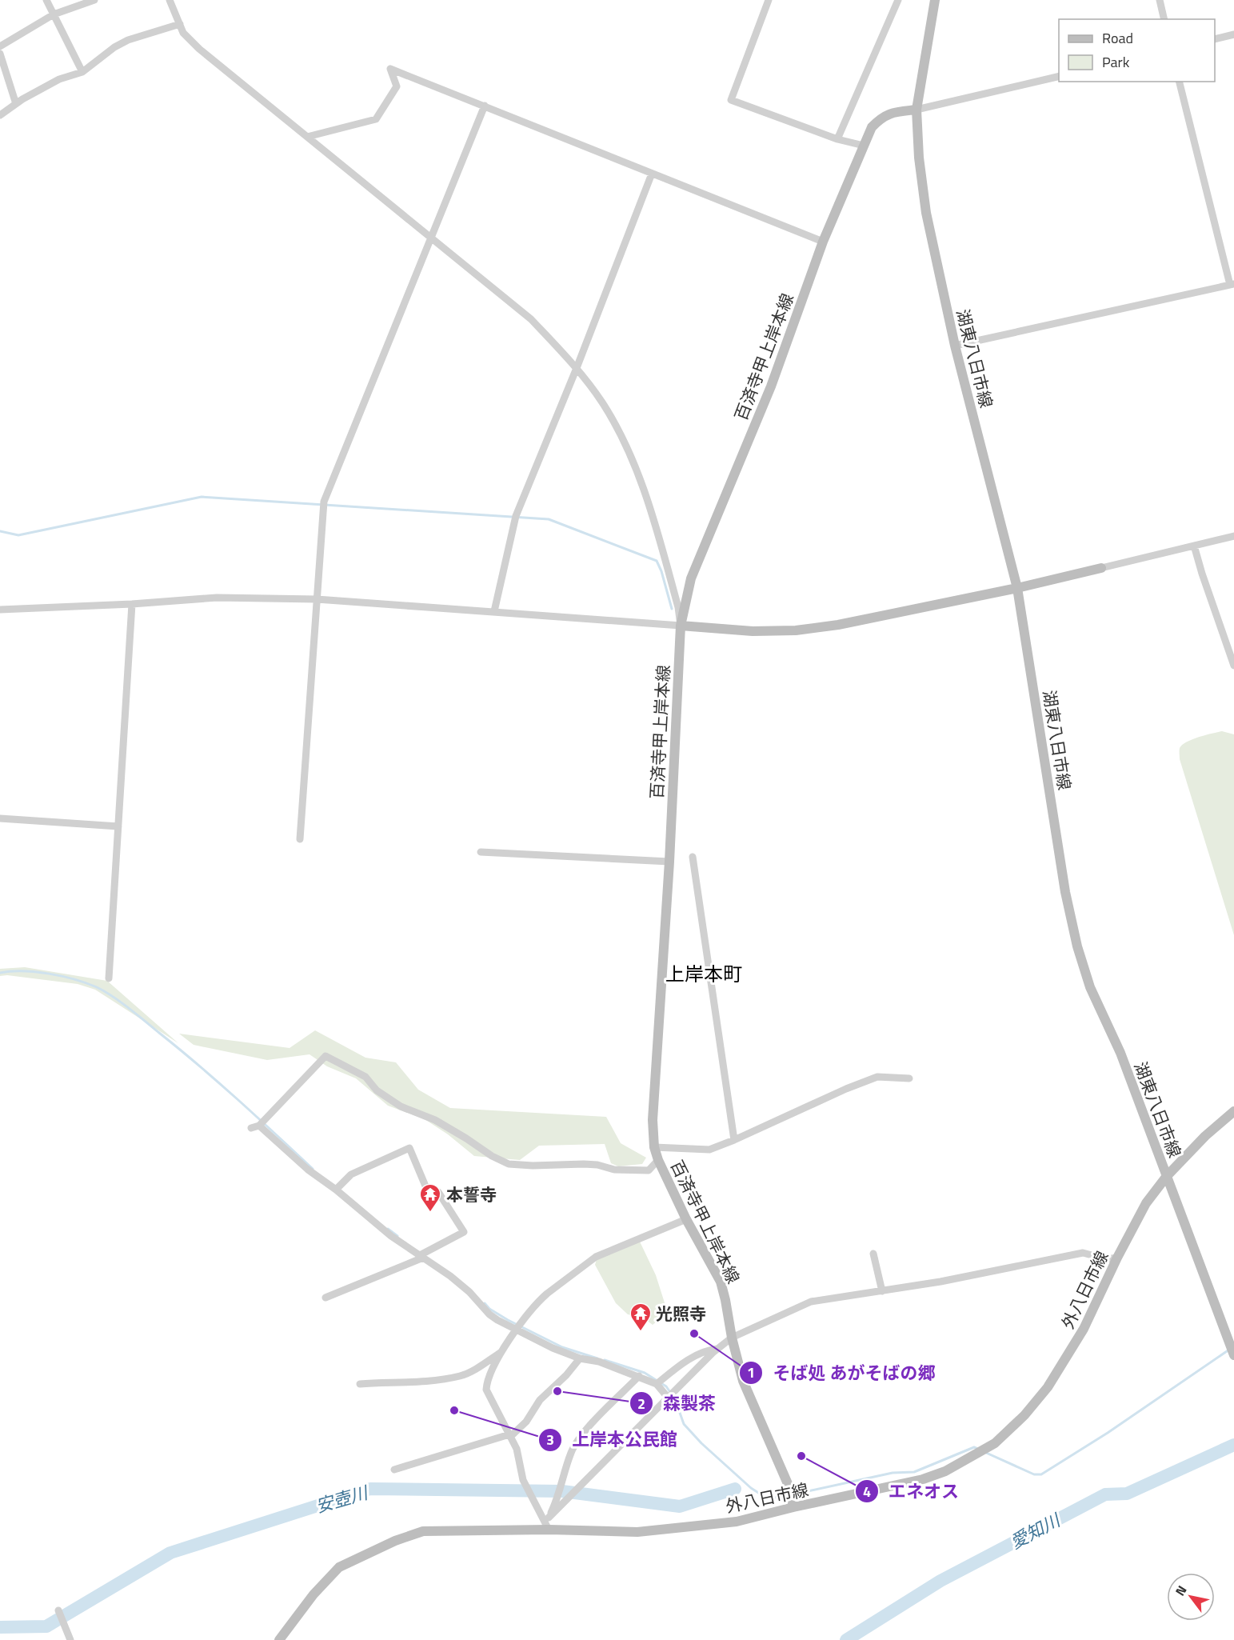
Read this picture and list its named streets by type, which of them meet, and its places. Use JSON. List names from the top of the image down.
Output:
{
  "streets": {
    "main road": ["百済寺甲上岸本線", "湖東八日市線", "外八日市線"]
  },
  "crossings": [
    ["百済寺甲上岸本線", "湖東八日市線"],
    ["百済寺甲上岸本線", "外八日市線"],
    ["湖東八日市線", "外八日市線"]
  ],
  "districts": ["上岸本町"],
  "water": ["安壺川", "愛知川"],
  "places": {
    "temple": ["本誓寺", "光照寺"],
    "other": [
      "そば処 あがそばの郷",
      "森製茶",
      "上岸本公民館",
      "エネオス"
    ]
  },
  "legend": ["Road", "Park"],
  "north": "top left"
}
